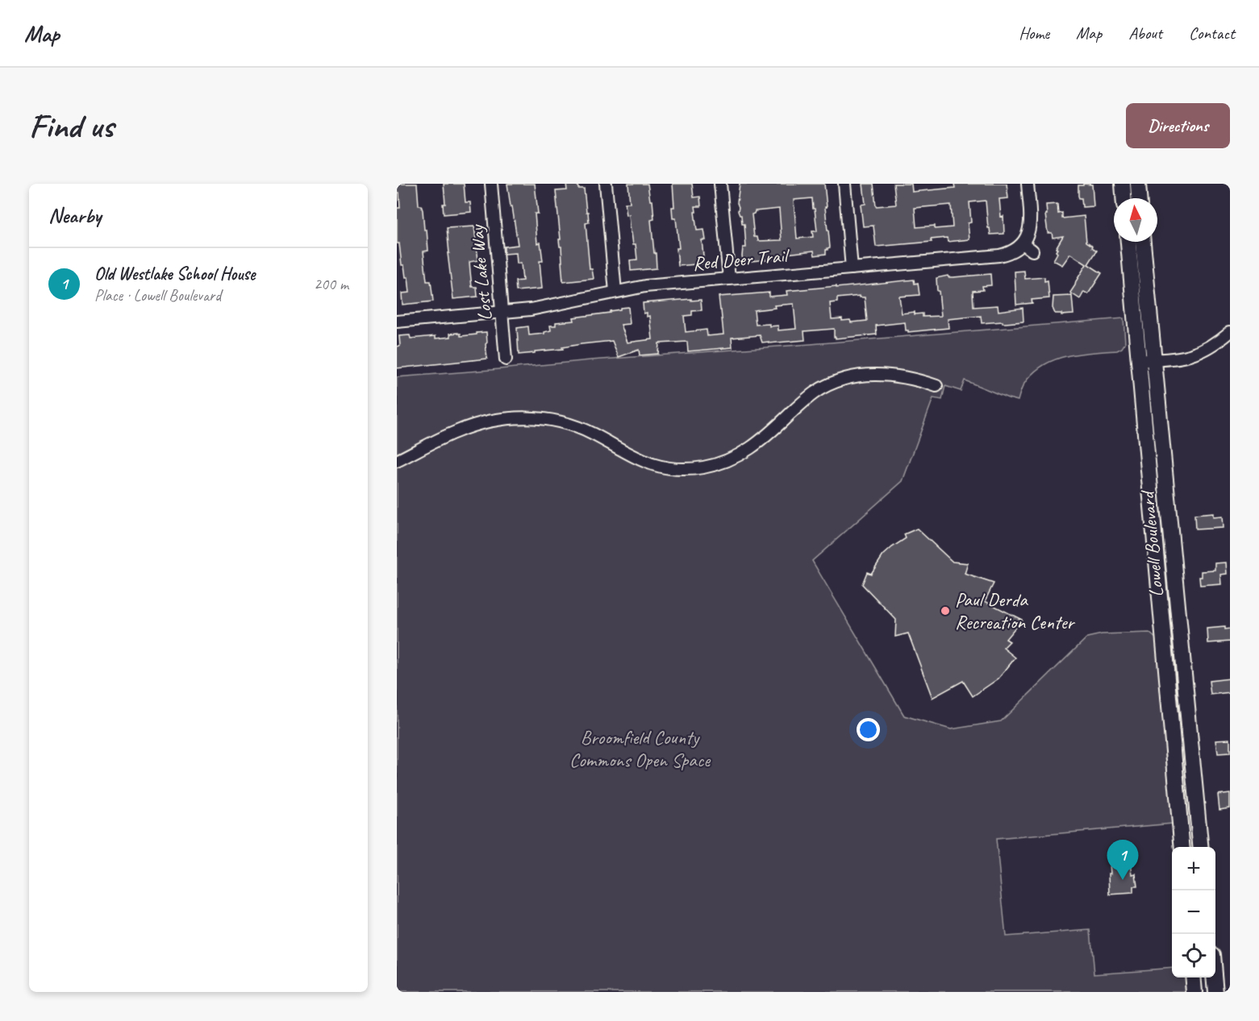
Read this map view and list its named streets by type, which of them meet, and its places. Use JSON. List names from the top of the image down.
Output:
{
  "streets": {
    "main road": ["Lowell Boulevard"],
    "street": ["Red Deer Trail", "Lost Lake Way"]
  },
  "crossings": [
    ["Red Deer Trail", "Lost Lake Way"]
  ],
  "parks": ["Broomfield County Commons Open Space"],
  "places": ["Paul Derda Recreation Center"],
  "north": "top",
  "page": {
    "header": "Map",
    "nav": [
      "Home",
      "Map",
      "About",
      "Contact"
    ],
    "buttons": "Directions",
    "title": "Find us",
    "heading": "Nearby",
    "list": [
      {
        "mark": "1",
        "name": "Old Westlake School House",
        "note": "Place · Lowell Boulevard",
        "value": "200 m"
      }
    ],
    "pins": "1",
    "map_buttons": ["+", "−"]
  }
}
